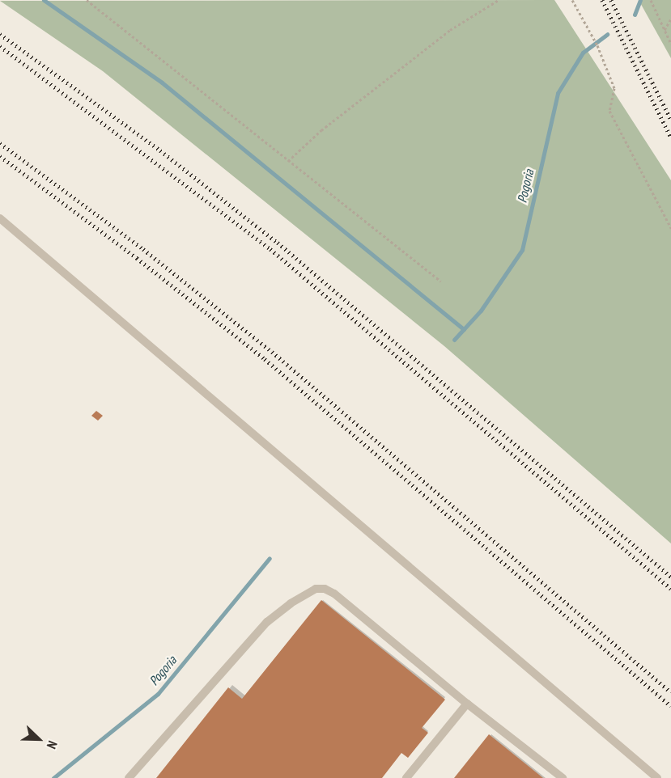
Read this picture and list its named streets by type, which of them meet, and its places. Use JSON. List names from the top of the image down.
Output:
{
  "water": ["Pogoria"],
  "north": "bottom right"
}
